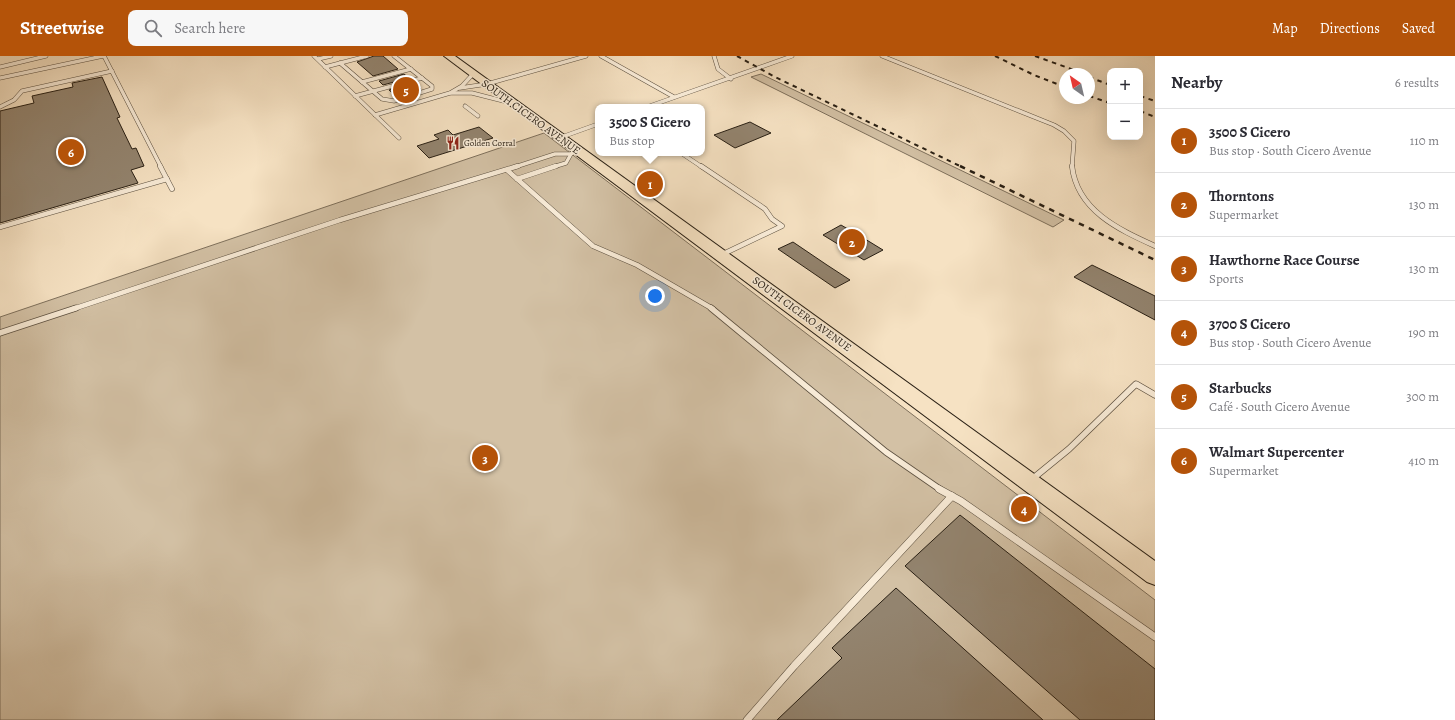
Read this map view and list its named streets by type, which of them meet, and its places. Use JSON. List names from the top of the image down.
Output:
{
  "streets": {
    "main road": ["SOUTH CICERO AVENUE"]
  },
  "places": {
    "restaurant": ["Golden Corral"]
  },
  "north": "top left",
  "page": {
    "header": "Streetwise",
    "search": "Search here",
    "nav": ["Map", "Directions", "Saved"],
    "heading": ["Nearby", "6 results"],
    "map_buttons": ["+", "−"],
    "pins": [
      "5",
      "6",
      "1",
      "2",
      "3",
      "4"
    ],
    "popup": ["3500 S Cicero", "Bus stop"],
    "list": [
      {
        "mark": "1",
        "name": "3500 S Cicero",
        "note": "Bus stop · South Cicero Avenue",
        "value": "110 m"
      },
      {
        "mark": "2",
        "name": "Thorntons",
        "note": "Supermarket",
        "value": "130 m"
      },
      {
        "mark": "3",
        "name": "Hawthorne Race Course",
        "note": "Sports",
        "value": "130 m"
      },
      {
        "mark": "4",
        "name": "3700 S Cicero",
        "note": "Bus stop · South Cicero Avenue",
        "value": "190 m"
      },
      {
        "mark": "5",
        "name": "Starbucks",
        "note": "Café · South Cicero Avenue",
        "value": "300 m"
      },
      {
        "mark": "6",
        "name": "Walmart Supercenter",
        "note": "Supermarket",
        "value": "410 m"
      }
    ]
  }
}
